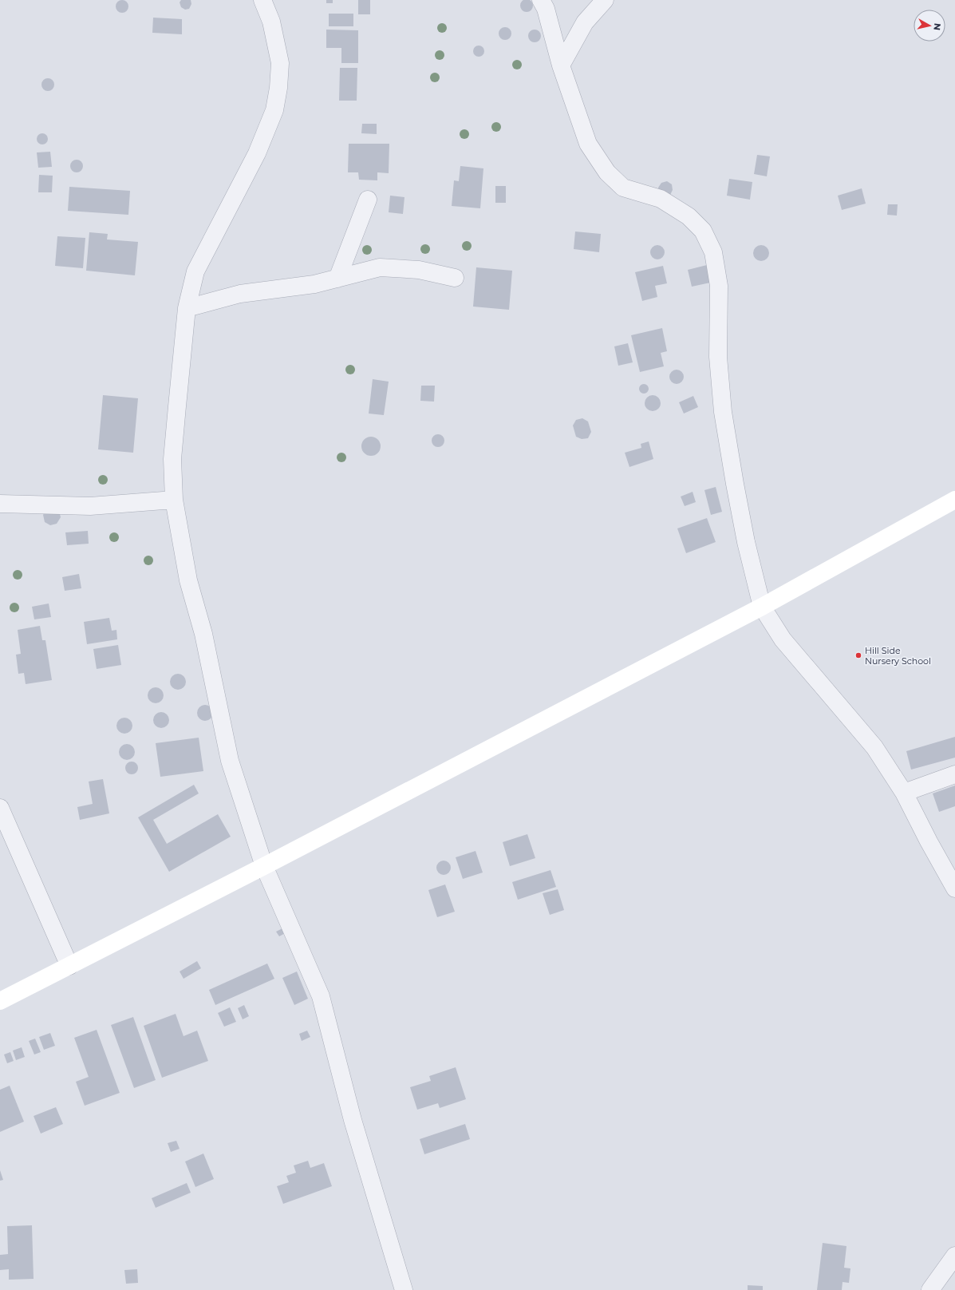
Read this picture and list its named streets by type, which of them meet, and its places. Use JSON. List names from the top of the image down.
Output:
{
  "places": ["Hill Side Nursery School"],
  "north": "right"
}
